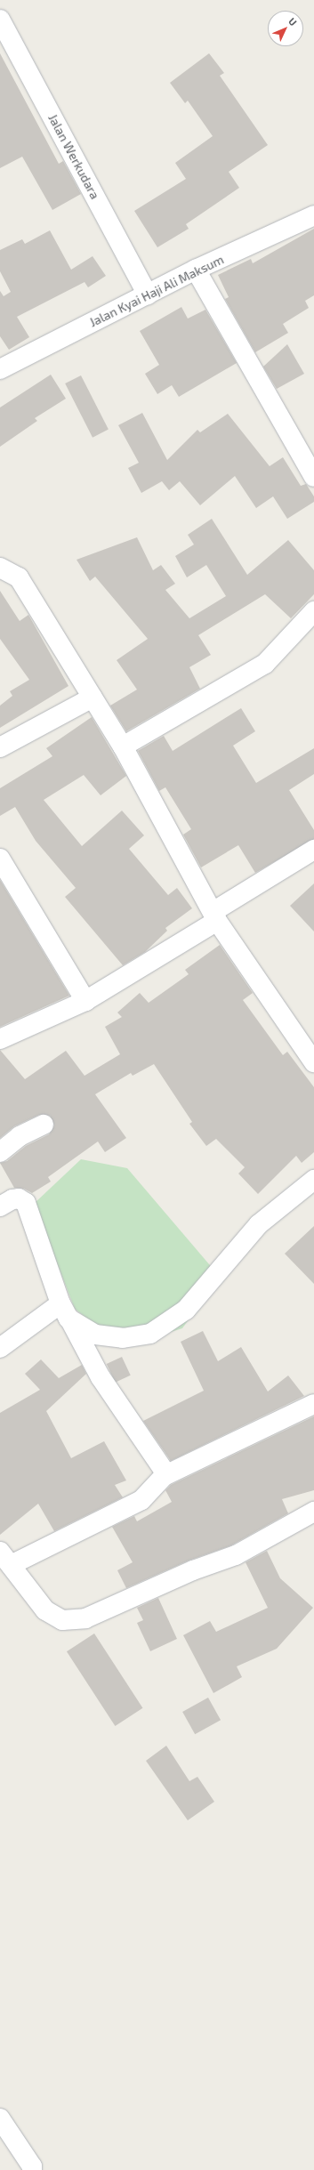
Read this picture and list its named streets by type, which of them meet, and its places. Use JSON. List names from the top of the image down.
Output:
{
  "streets": {
    "street": ["Jalan Werkudara", "Jalan Kyai Haji Ali Maksum"]
  },
  "crossings": [
    ["Jalan Werkudara", "Jalan Kyai Haji Ali Maksum"]
  ],
  "north": "top right"
}
